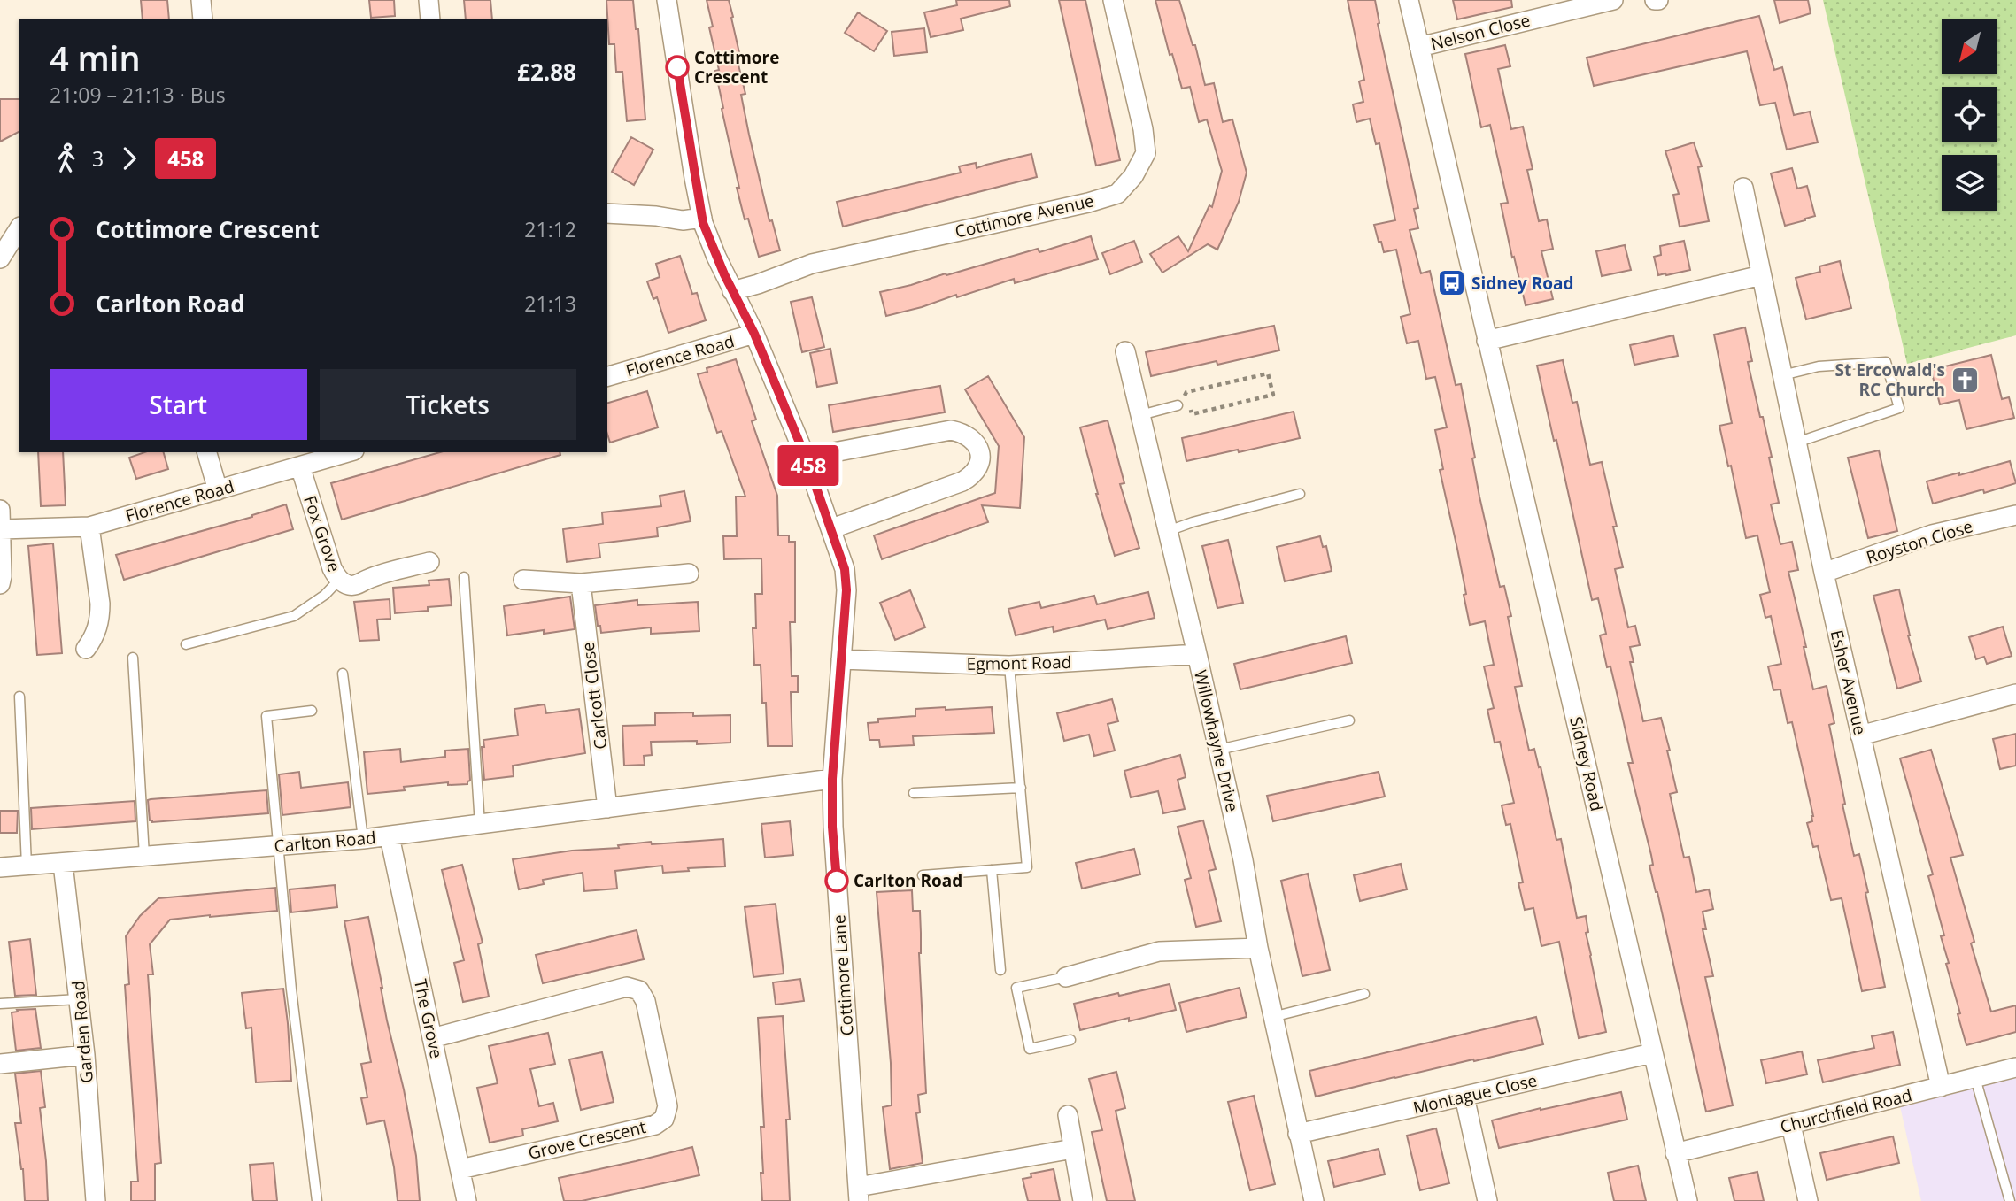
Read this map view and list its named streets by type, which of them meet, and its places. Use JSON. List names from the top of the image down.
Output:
{
  "streets": {
    "street": [
      "Nelson Close",
      "Cottimore Avenue",
      "Florence Road",
      "Fox Grove",
      "Royston Close",
      "Egmont Road",
      "Esher Avenue",
      "Carlcott Close",
      "Willowhayne Drive",
      "Sidney Road",
      "Carlton Road",
      "Cottimore Lane",
      "The Grove",
      "Garden Road",
      "Montague Close",
      "Churchfield Road",
      "Grove Crescent"
    ]
  },
  "crossings": [
    ["Nelson Close", "Sidney Road"],
    ["Cottimore Avenue", "Cottimore Lane"],
    ["Florence Road", "Fox Grove"],
    ["Florence Road", "Cottimore Lane"],
    ["Royston Close", "Esher Avenue"],
    ["Egmont Road", "Willowhayne Drive"],
    ["Egmont Road", "Cottimore Lane"],
    ["Esher Avenue", "Churchfield Road"],
    ["Carlcott Close", "Carlton Road"],
    ["Willowhayne Drive", "Montague Close"],
    ["Sidney Road", "Montague Close"],
    ["Sidney Road", "Churchfield Road"],
    ["Carlton Road", "Cottimore Lane"],
    ["Carlton Road", "The Grove"],
    ["Carlton Road", "Garden Road"],
    ["The Grove", "Grove Crescent"]
  ],
  "places": {
    "other": ["Cottimore Crescent", "Carlton Road"],
    "bus stop": ["Sidney Road"],
    "church": ["St Ercowald's RC Church"]
  },
  "lines": ["bus line 458"],
  "north": "bottom left",
  "page": {
    "on_map": "458",
    "heading": ["4 min", "21:09 – 21:13 · Bus", "£2.88"],
    "legs": ["3", "458"],
    "list": [
      {
        "name": "Cottimore Crescent",
        "value": "21:12"
      },
      {
        "name": "Carlton Road",
        "value": "21:13"
      }
    ],
    "buttons": ["Start", "Tickets"]
  }
}
